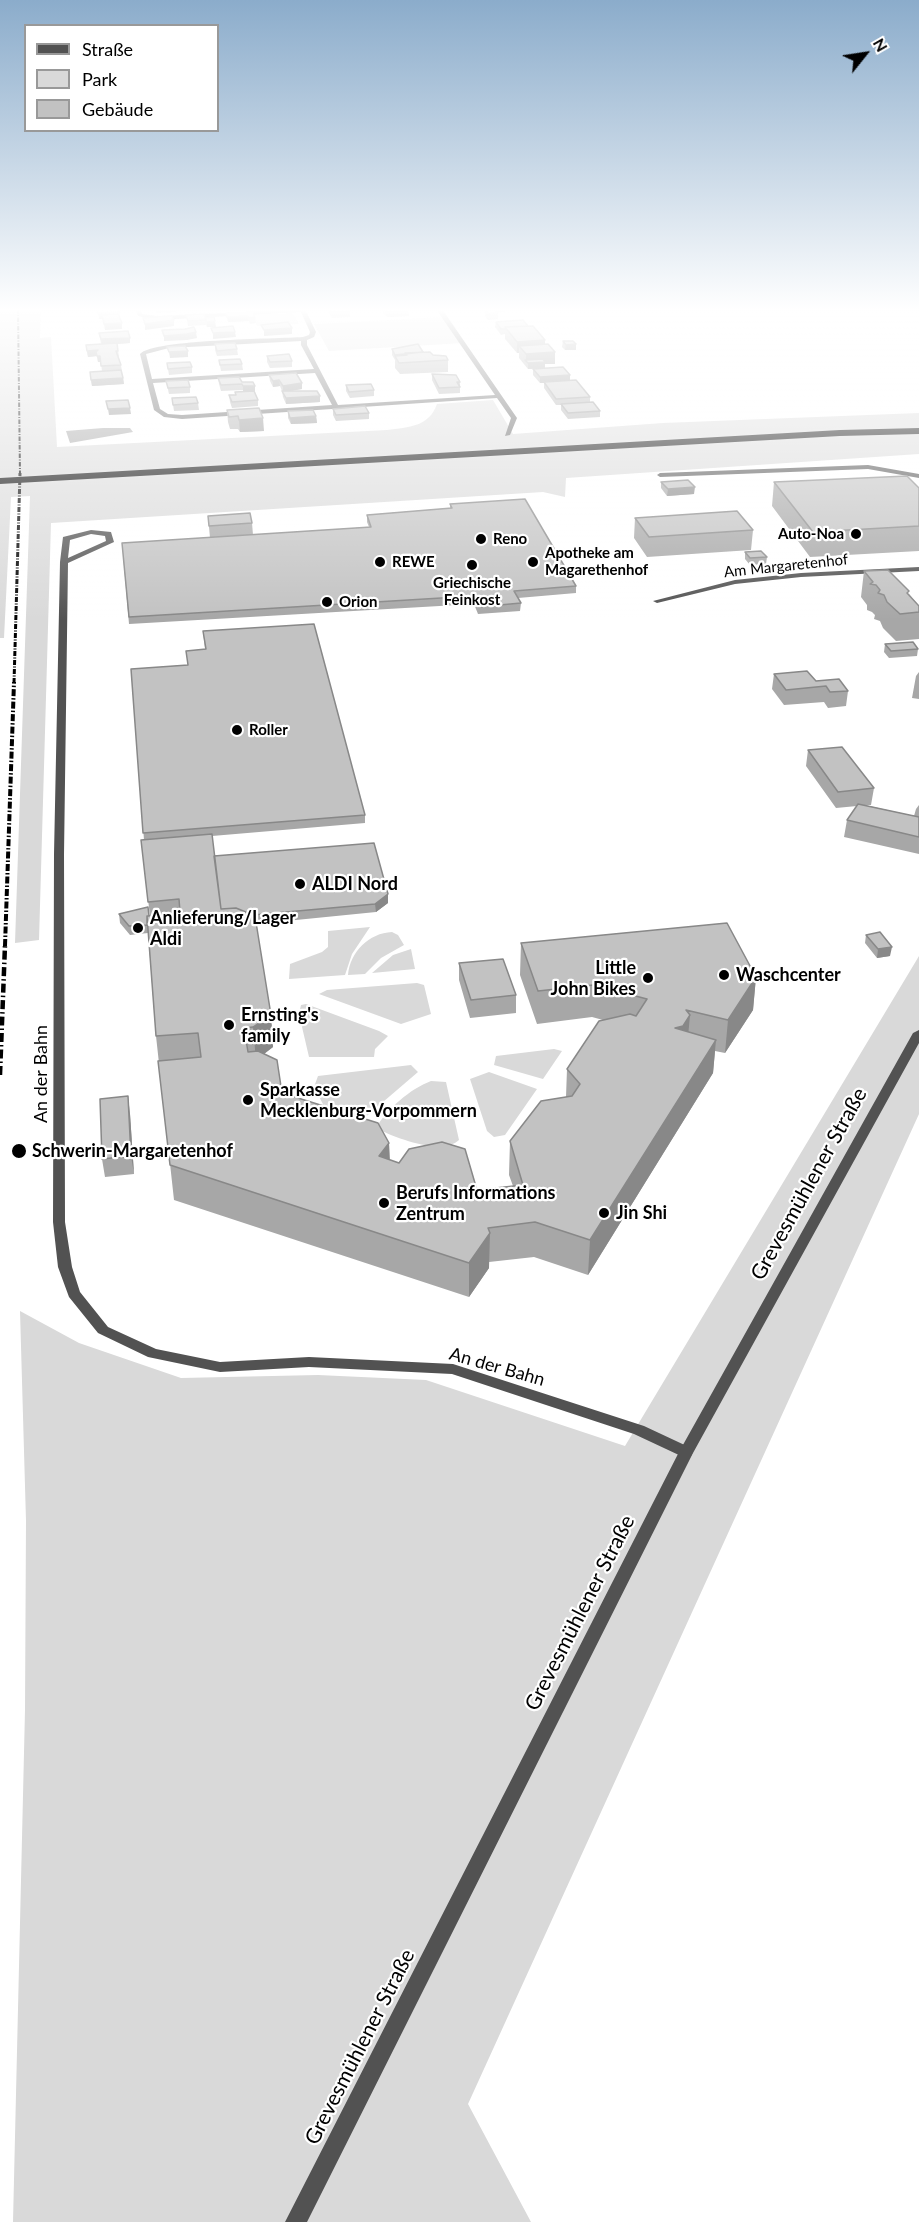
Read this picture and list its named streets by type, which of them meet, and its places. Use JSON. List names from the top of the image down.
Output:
{
  "streets": {
    "street": ["Am Margaretenhof", "An der Bahn", "Grevesmühlener Straße"]
  },
  "crossings": [
    ["An der Bahn", "Grevesmühlener Straße"]
  ],
  "places": [
    "Auto-Noa",
    "Reno",
    "REWE",
    "Apotheke am Magarethenhof",
    "Griechische Feinkost",
    "Orion",
    "Roller",
    "ALDI Nord",
    "Anlieferung/Lager Aldi",
    "Waschcenter",
    "Little John Bikes",
    "Ernsting's family",
    "Sparkasse Mecklenburg-Vorpommern",
    "Schwerin-Margaretenhof",
    "Berufs Informations Zentrum",
    "Jin Shi"
  ],
  "legend": ["Straße", "Park", "Gebäude"],
  "north": "top right"
}
